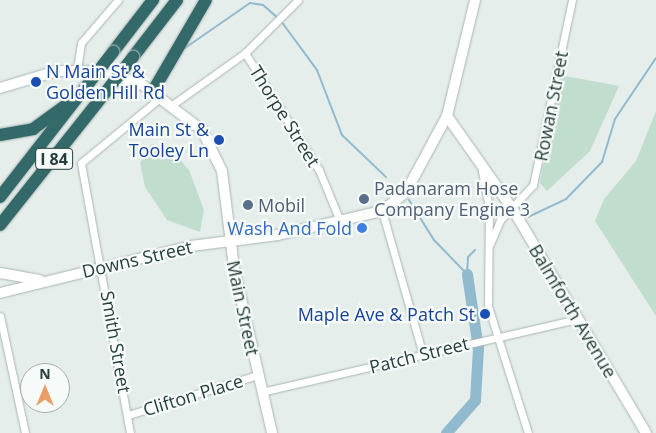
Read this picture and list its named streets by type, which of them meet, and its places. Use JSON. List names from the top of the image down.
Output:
{
  "streets": {
    "highway": ["I 84"],
    "main road": ["Downs Street", "Main Street", "Balmforth Avenue"],
    "street": [
      "Rowan Street",
      "Thorpe Street",
      "Smith Street",
      "Patch Street",
      "Clifton Place"
    ]
  },
  "crossings": [
    ["Rowan Street", "Balmforth Avenue"],
    ["Rowan Street", "Patch Street"],
    ["Thorpe Street", "Downs Street"],
    ["Downs Street", "Main Street"],
    ["Downs Street", "Smith Street"],
    ["Main Street", "Smith Street"],
    ["Main Street", "Patch Street"],
    ["Main Street", "Clifton Place"],
    ["Balmforth Avenue", "Patch Street"],
    ["Smith Street", "Clifton Place"]
  ],
  "places": [
    "N Main St & Golden Hill Rd",
    "Main St & Tooley Ln",
    "Padanaram Hose Company Engine 3",
    "Mobil",
    "Wash And Fold",
    "Maple Ave & Patch St"
  ],
  "north": "top"
}
